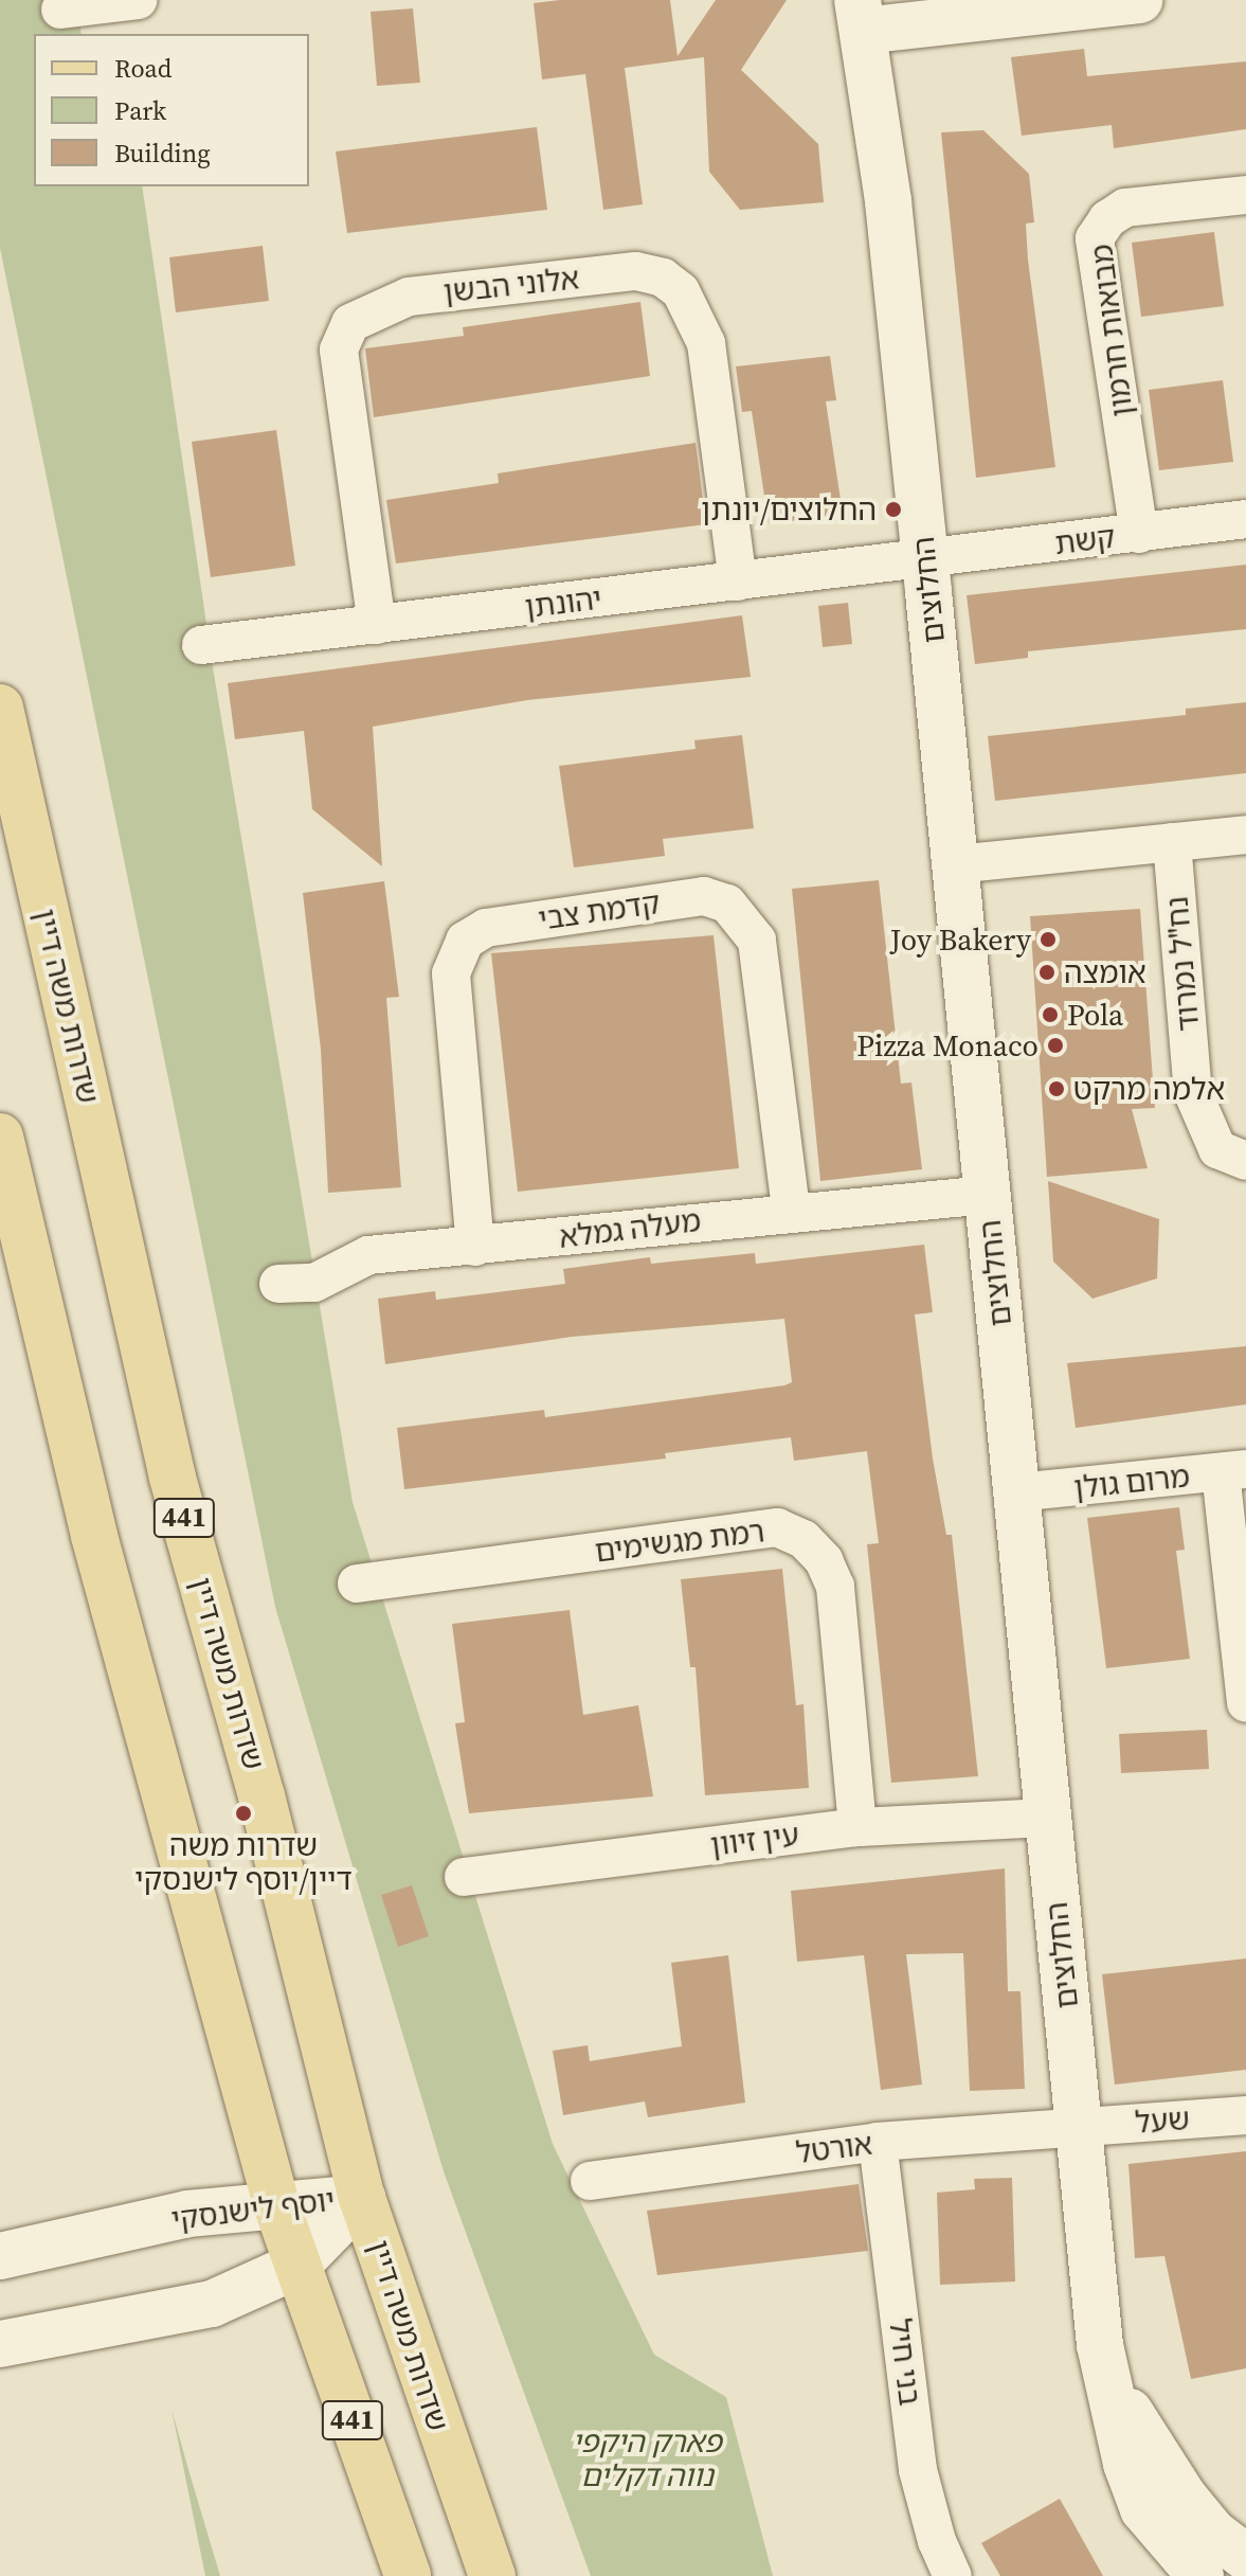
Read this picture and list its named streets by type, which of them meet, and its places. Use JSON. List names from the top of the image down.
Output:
{
  "streets": {
    "main road": ["שדרות משה דיין", "441"],
    "street": [
      "אלוני הבשן",
      "מבואות חרמון",
      "קשת",
      "החלוצים",
      "יהונתן",
      "קדמת צבי",
      "נח\"ל נמרוד",
      "מעלה גמלא",
      "מרום גולן",
      "רמת מגשימים",
      "עין זיוון",
      "שעל",
      "אורטל",
      "יוסף לישנסקי",
      "בני חיל"
    ]
  },
  "crossings": [
    ["אלוני הבשן", "יהונתן"],
    ["מבואות חרמון", "קשת"],
    ["קשת", "החלוצים"],
    ["קשת", "יהונתן"],
    ["החלוצים", "יהונתן"],
    ["החלוצים", "מעלה גמלא"],
    ["החלוצים", "מרום גולן"],
    ["החלוצים", "עין זיוון"],
    ["החלוצים", "שעל"],
    ["החלוצים", "אורטל"],
    ["קדמת צבי", "מעלה גמלא"],
    ["שדרות משה דיין", "יוסף לישנסקי"],
    ["441", "יוסף לישנסקי"],
    ["רמת מגשימים", "עין זיוון"],
    ["שעל", "אורטל"],
    ["אורטל", "בני חיל"]
  ],
  "parks": ["פארק היקפי נווה דקלים"],
  "places": [
    "החלוצים/יונתן",
    "Joy Bakery",
    "אומצה",
    "Pola",
    "Pizza Monaco",
    "אלמה מרקט",
    "שדרות משה דיין/יוסף לישנסקי"
  ],
  "legend": ["Road", "Park", "Building"]
}
